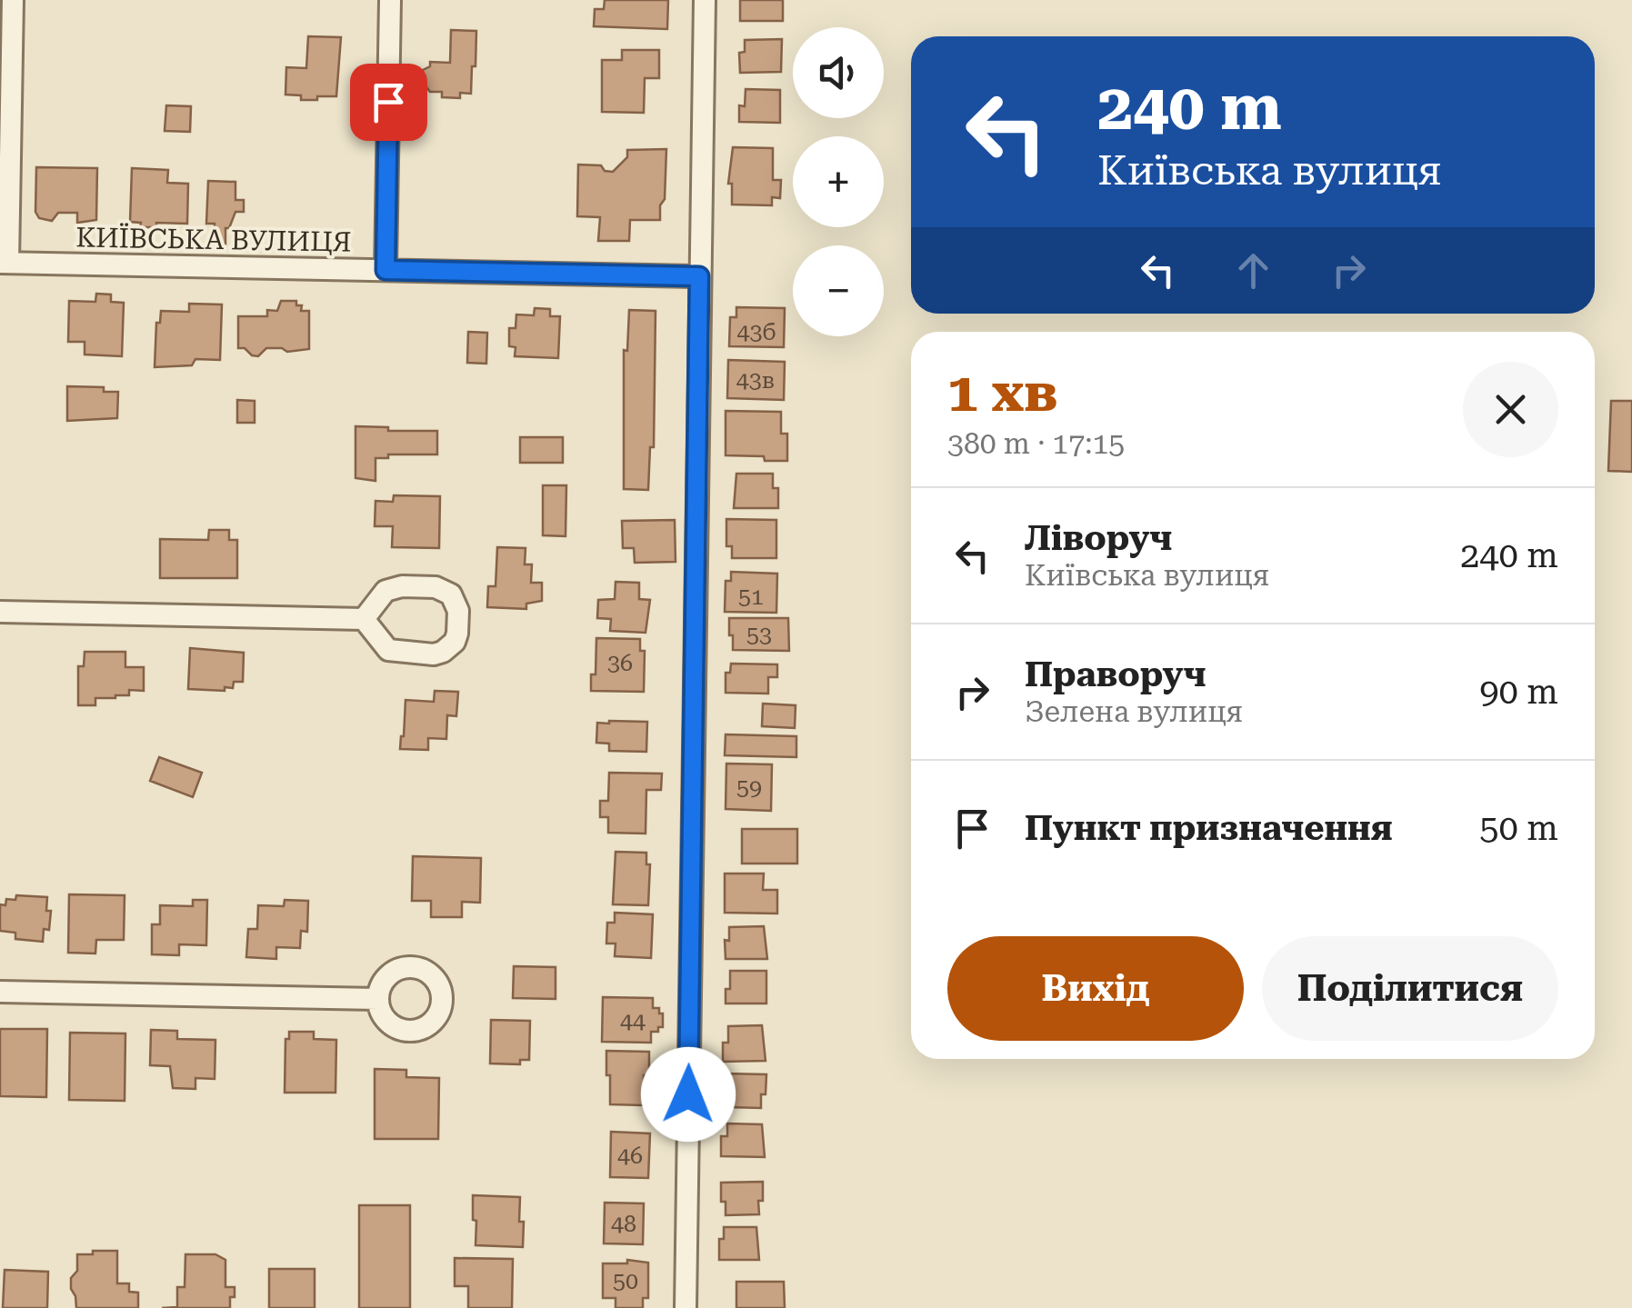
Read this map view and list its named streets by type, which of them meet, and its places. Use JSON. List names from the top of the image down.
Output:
{
  "streets": {
    "street": ["КИЇВСЬКА ВУЛИЦЯ"]
  },
  "house_numbers": [
    "43б",
    "43в",
    "51",
    "53",
    "36",
    "59",
    "44",
    "46",
    "48",
    "50"
  ],
  "page": {
    "map_buttons": ["+", "−"],
    "turn": ["240 m", "Київська вулиця"],
    "heading": ["1 хв", "380 m · 17:15"],
    "list": [
      {
        "name": "Ліворуч",
        "note": "Київська вулиця",
        "value": "240 m"
      },
      {
        "name": "Праворуч",
        "note": "Зелена вулиця",
        "value": "90 m"
      },
      {
        "name": "Пункт призначення",
        "value": "50 m"
      }
    ],
    "buttons": ["Вихід", "Поділитися"]
  }
}
